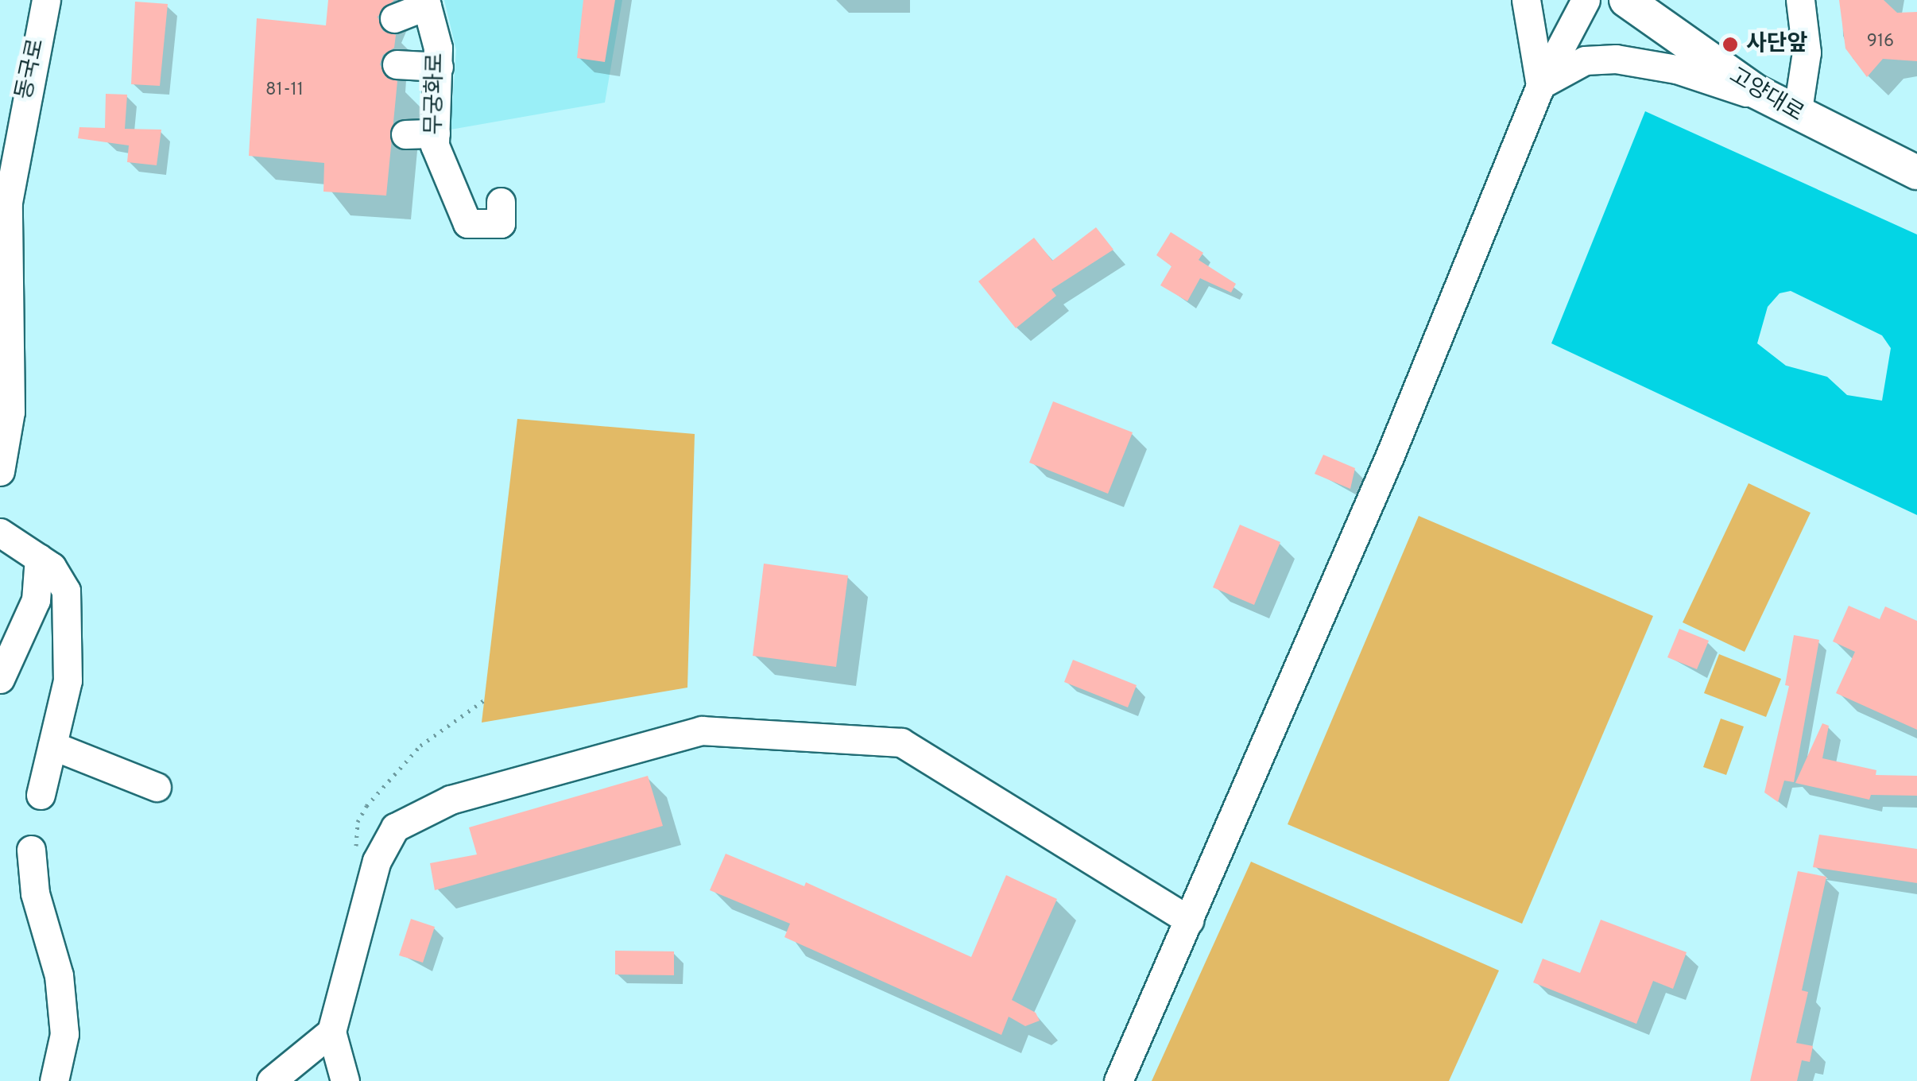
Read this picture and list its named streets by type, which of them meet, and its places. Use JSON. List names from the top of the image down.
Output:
{
  "streets": {
    "main road": ["고양대로"],
    "street": ["동국로", "무궁화로"]
  },
  "places": ["사단앞"],
  "house_numbers": ["916", "81-11"]
}
